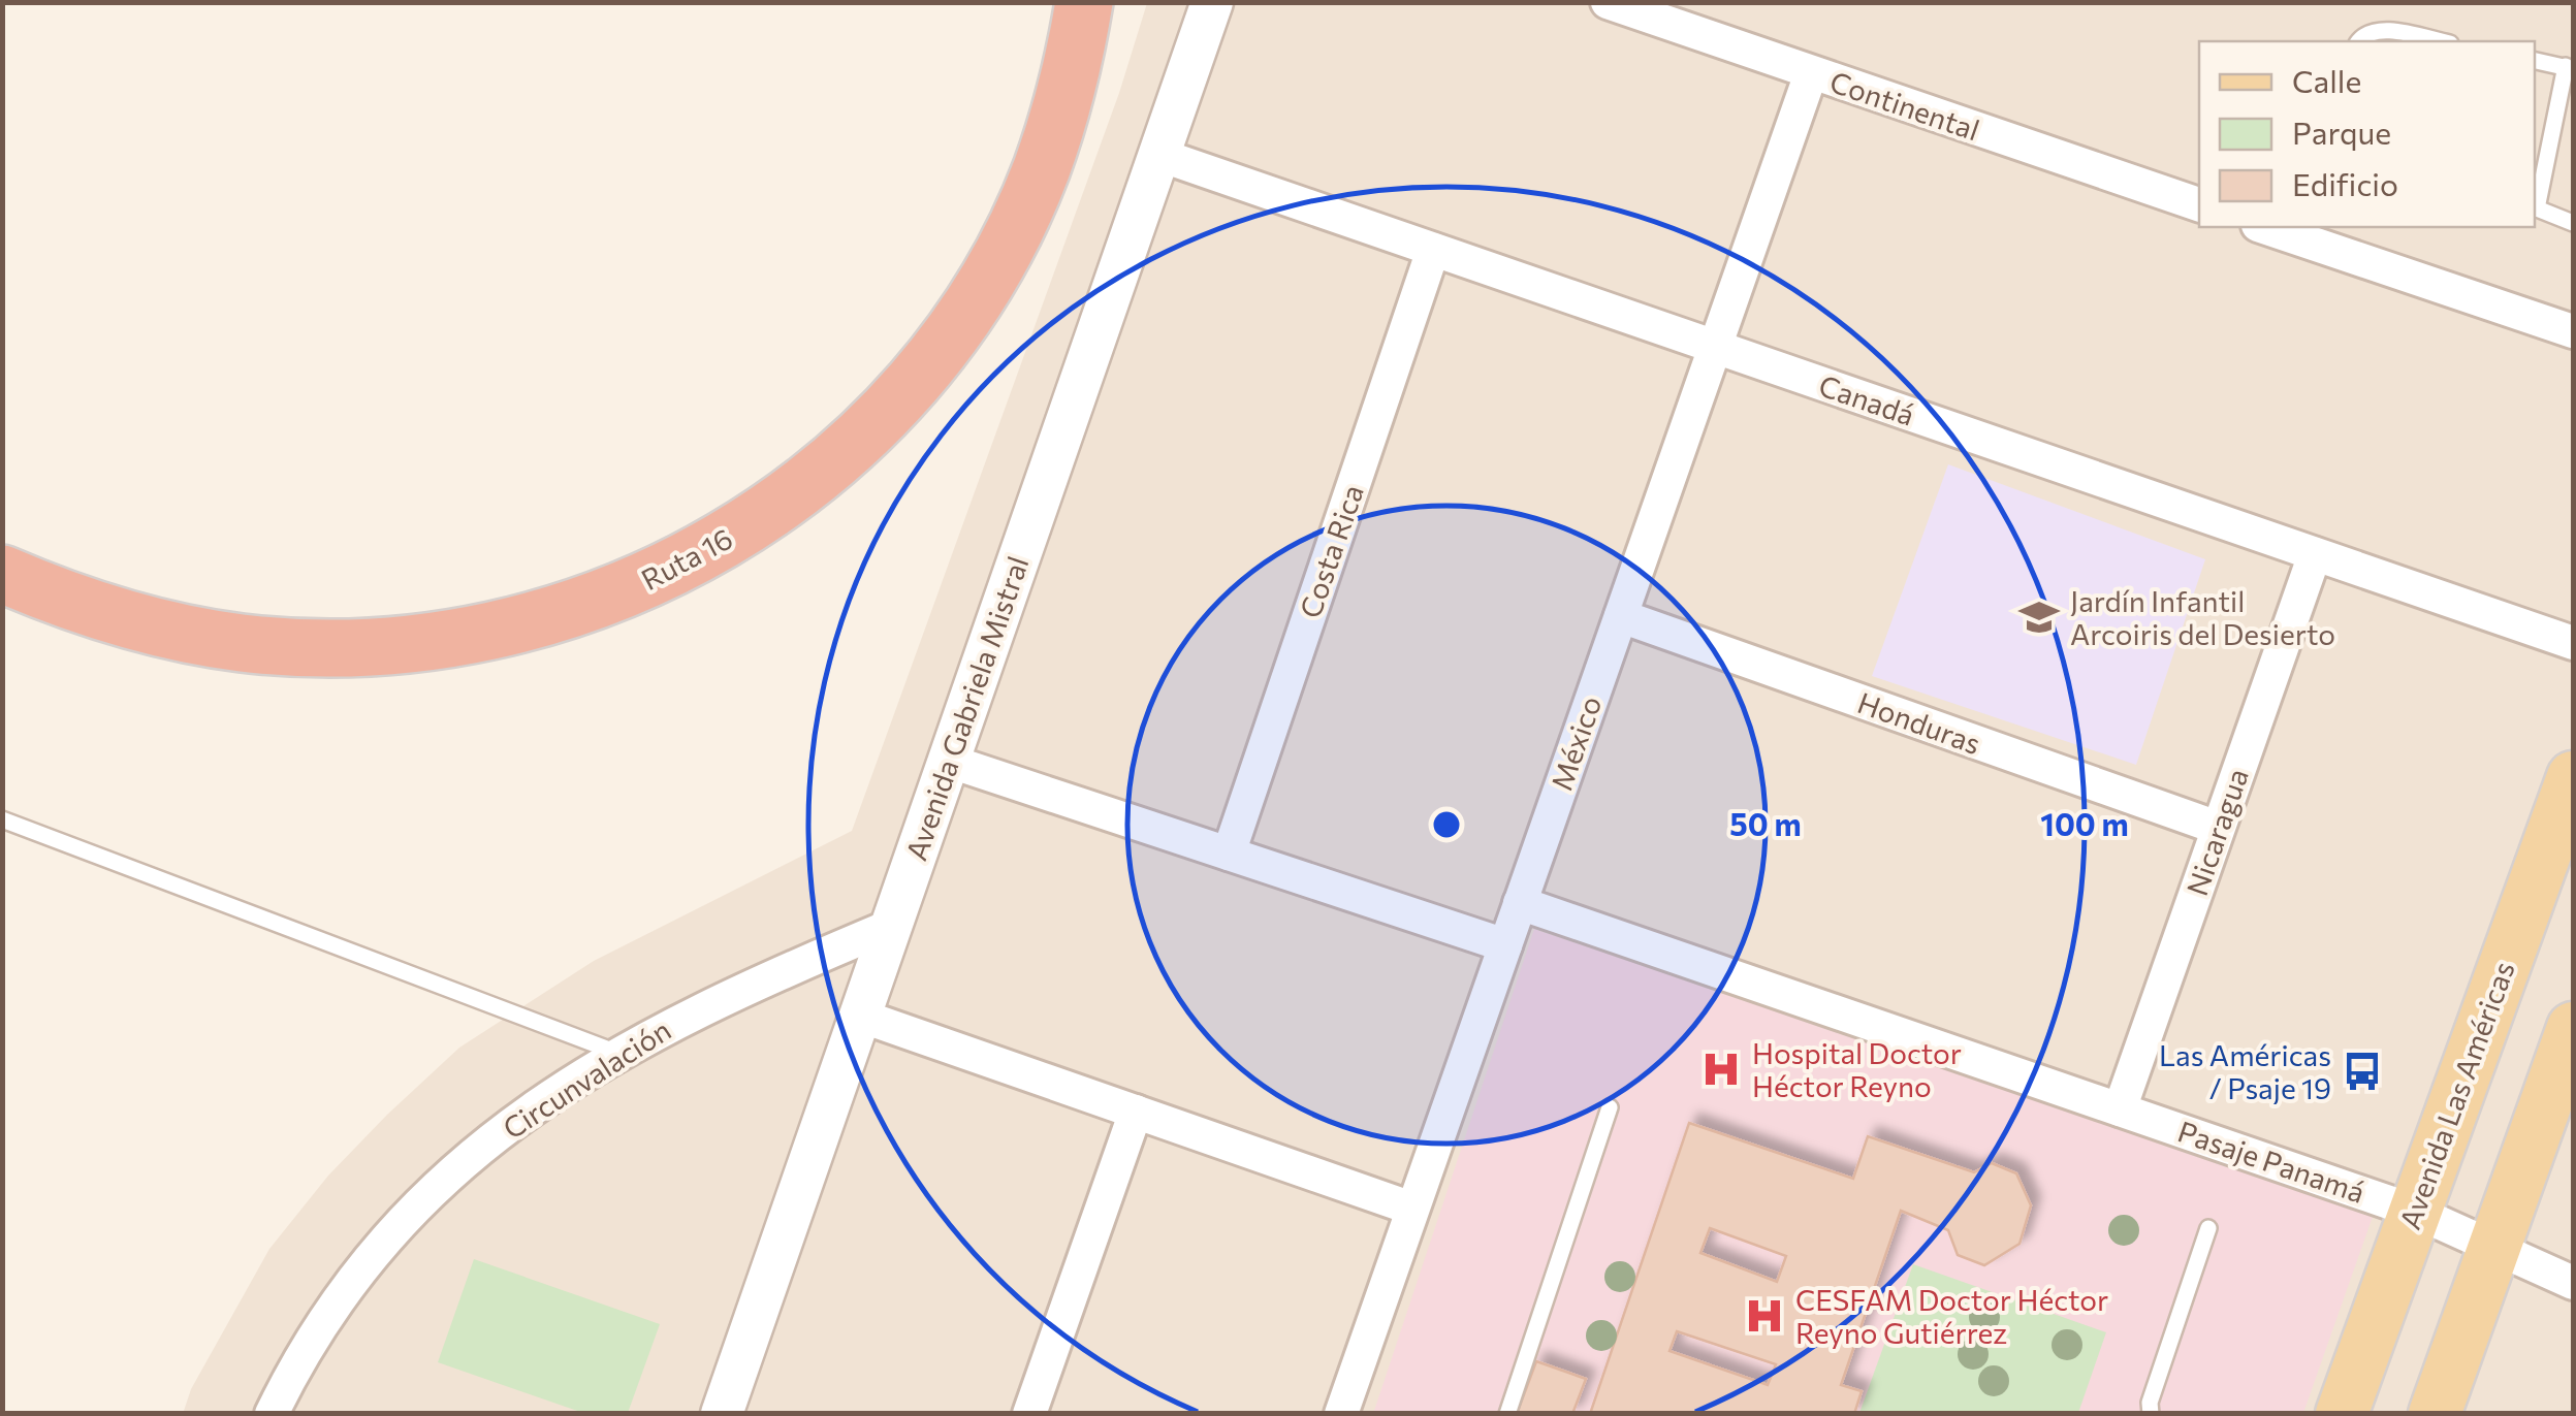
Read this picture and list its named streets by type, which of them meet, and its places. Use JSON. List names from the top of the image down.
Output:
{
  "streets": {
    "highway": ["Ruta 16"],
    "main road": ["Avenida Las Américas"],
    "street": [
      "Continental",
      "Canadá",
      "Costa Rica",
      "Avenida Gabriela Mistral",
      "Honduras",
      "México",
      "Nicaragua",
      "Circunvalación",
      "Pasaje Panamá"
    ]
  },
  "crossings": [
    ["Continental", "México"],
    ["Canadá", "Costa Rica"],
    ["Canadá", "Avenida Gabriela Mistral"],
    ["Canadá", "México"],
    ["Canadá", "Nicaragua"],
    ["Avenida Gabriela Mistral", "Circunvalación"],
    ["Honduras", "México"],
    ["Honduras", "Nicaragua"],
    ["México", "Pasaje Panamá"],
    ["Nicaragua", "Pasaje Panamá"],
    ["Avenida Las Américas", "Pasaje Panamá"]
  ],
  "places": {
    "school or university": ["Jardín Infantil Arcoiris del Desierto"],
    "hospital": ["Hospital Doctor Héctor Reyno", "CESFAM Doctor Héctor Reyno Gutiérrez"],
    "bus stop": ["Las Américas / Psaje 19"]
  },
  "legend": ["Calle", "Parque", "Edificio"],
  "rings": ["50 m", "100 m"]
}
